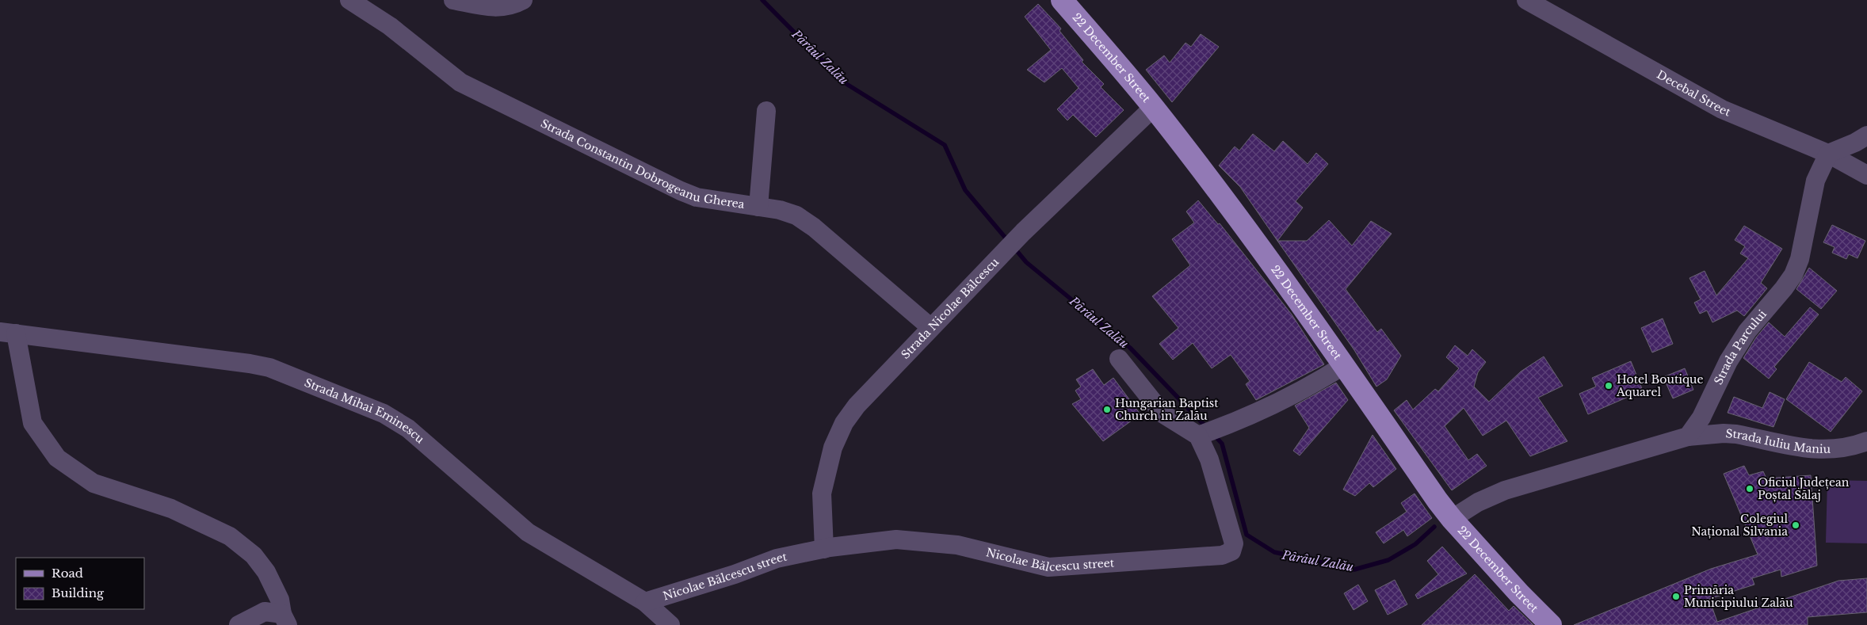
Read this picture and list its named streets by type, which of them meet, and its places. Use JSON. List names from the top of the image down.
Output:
{
  "streets": {
    "main road": ["22 December Street"],
    "street": [
      "Decebal Street",
      "Strada Constantin Dobrogeanu Gherea",
      "Strada Nicolae Bălcescu",
      "Strada Parcului",
      "Strada Mihai Eminescu",
      "Strada Iuliu Maniu",
      "Nicolae Bălcescu street"
    ]
  },
  "crossings": [
    ["22 December Street", "Strada Nicolae Bălcescu"],
    ["Decebal Street", "Strada Parcului"],
    ["Strada Constantin Dobrogeanu Gherea", "Strada Nicolae Bălcescu"],
    ["Strada Nicolae Bălcescu", "Nicolae Bălcescu street"],
    ["Strada Parcului", "Strada Iuliu Maniu"],
    ["Strada Mihai Eminescu", "Nicolae Bălcescu street"]
  ],
  "water": ["Pârâul Zalău"],
  "places": [
    "Hotel Boutique Aquarel",
    "Hungarian Baptist Church in Zalău",
    "Oficiul Județean Poștal Sălaj",
    "Colegiul Național Silvania",
    "Primăria Municipiului Zalău"
  ],
  "legend": ["Road", "Building"]
}
